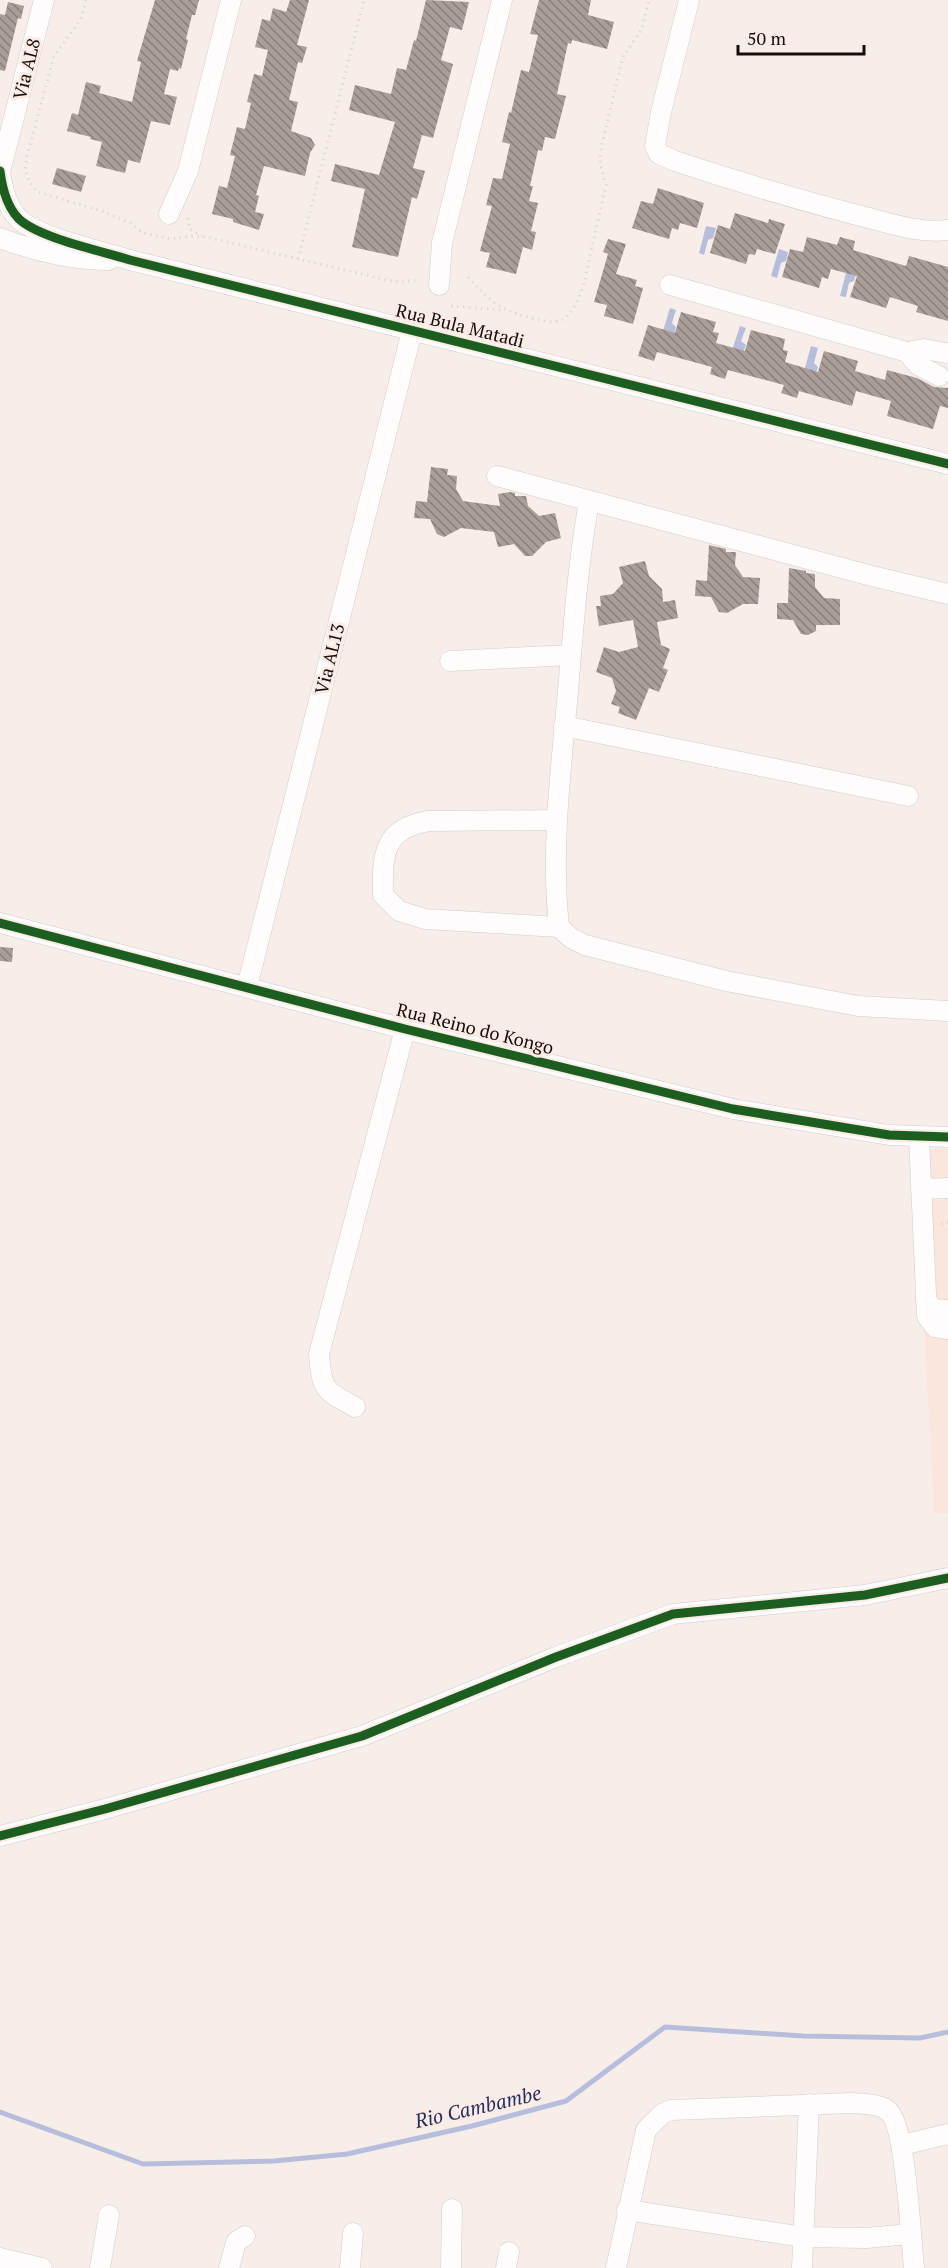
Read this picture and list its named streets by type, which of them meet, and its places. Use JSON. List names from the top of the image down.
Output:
{
  "streets": {
    "street": [
      "Via AL8",
      "Rua Bula Matadi",
      "Via AL13",
      "Rua Reino do Kongo"
    ]
  },
  "crossings": [
    ["Via AL8", "Rua Bula Matadi"],
    ["Rua Bula Matadi", "Via AL13"],
    ["Via AL13", "Rua Reino do Kongo"]
  ],
  "water": ["Rio Cambambe"],
  "scale_bar": "50 m"
}
